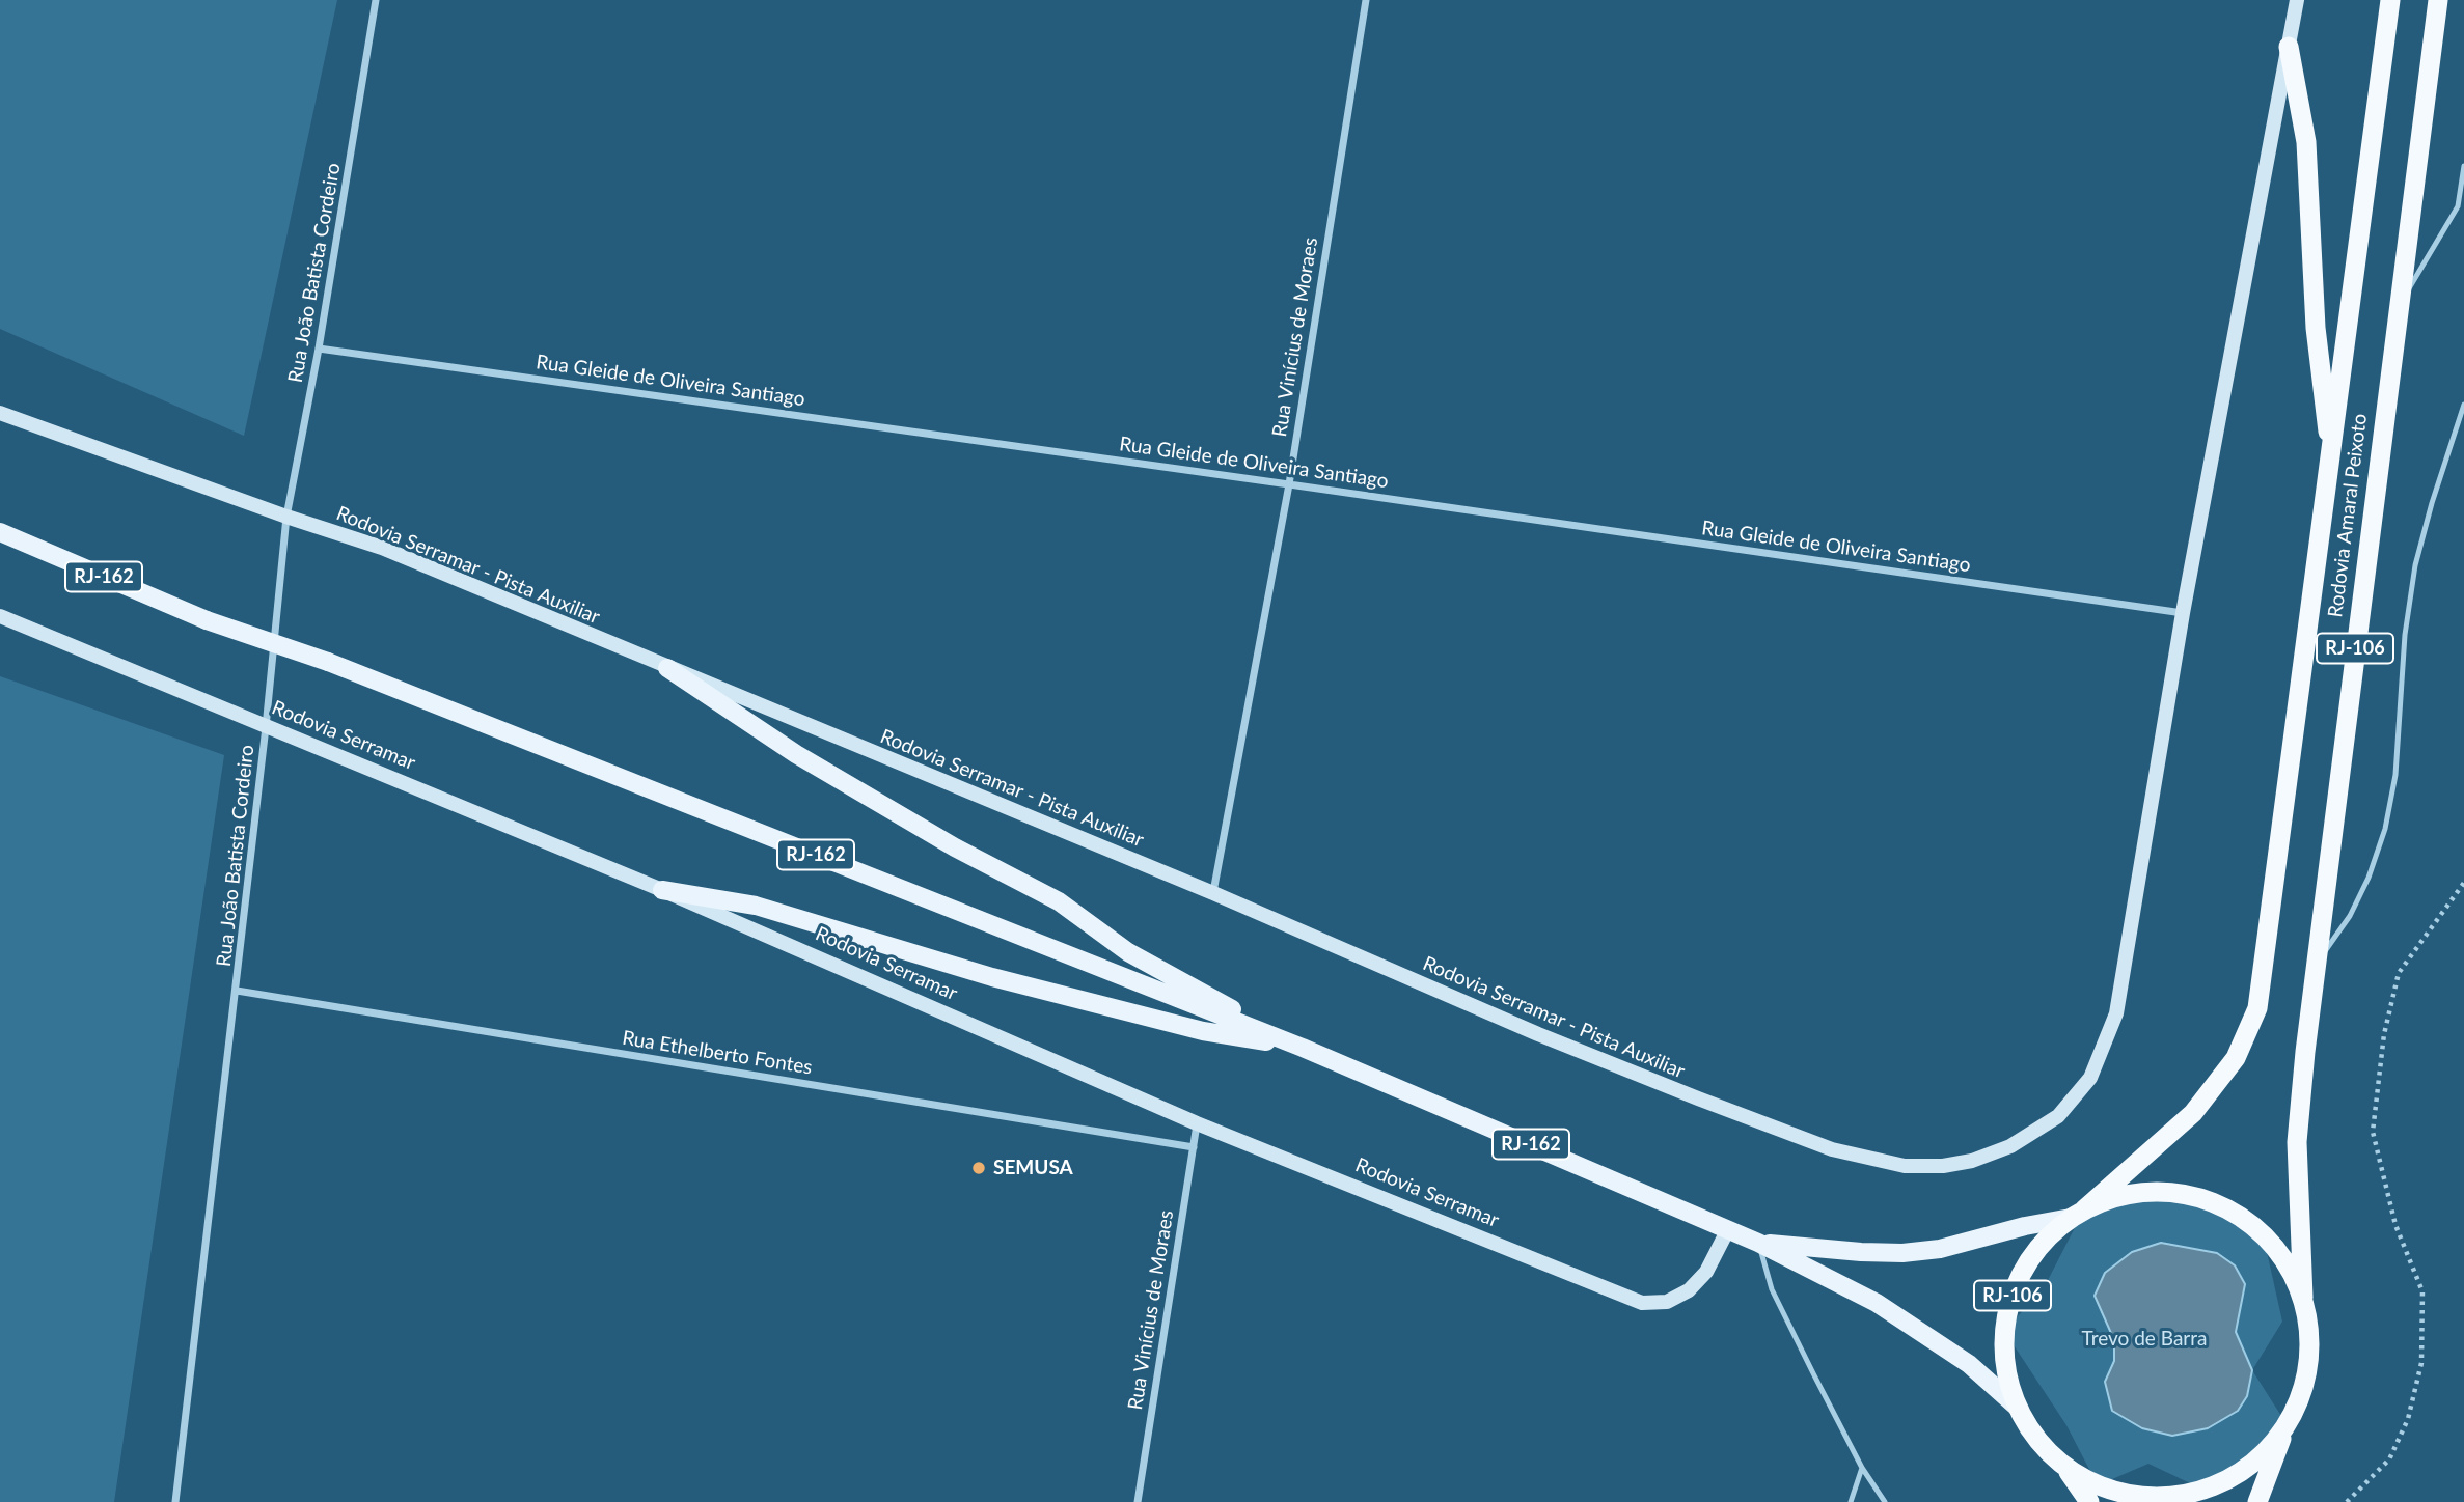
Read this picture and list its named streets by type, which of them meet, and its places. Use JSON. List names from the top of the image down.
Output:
{
  "streets": {
    "highway": ["Rodovia Amaral Peixoto", "RJ-106"],
    "main road": ["Rodovia Serramar - Pista Auxiliar", "RJ-162", "Rodovia Serramar"],
    "street": [
      "Rua João Batista Cordeiro",
      "Rua Vinícius de Moraes",
      "Rua Gleide de Oliveira Santiago",
      "Rua Ethelberto Fontes"
    ]
  },
  "crossings": [
    ["Rua João Batista Cordeiro", "Rua Gleide de Oliveira Santiago"],
    ["Rua João Batista Cordeiro", "Rodovia Serramar - Pista Auxiliar"],
    ["Rua João Batista Cordeiro", "Rodovia Serramar"],
    ["Rua João Batista Cordeiro", "Rua Ethelberto Fontes"],
    ["Rua Vinícius de Moraes", "Rua Gleide de Oliveira Santiago"],
    ["Rua Vinícius de Moraes", "Rodovia Serramar - Pista Auxiliar"],
    ["Rua Vinícius de Moraes", "Rodovia Serramar"],
    ["Rua Vinícius de Moraes", "Rua Ethelberto Fontes"],
    ["Rua Gleide de Oliveira Santiago", "Rodovia Serramar - Pista Auxiliar"],
    ["Rodovia Amaral Peixoto", "RJ-162"],
    ["Rodovia Amaral Peixoto", "RJ-106"],
    ["RJ-162", "RJ-106"],
    ["RJ-162", "Rodovia Serramar"]
  ],
  "parks": ["Trevo de Barra"],
  "places": ["SEMUSA"]
}
